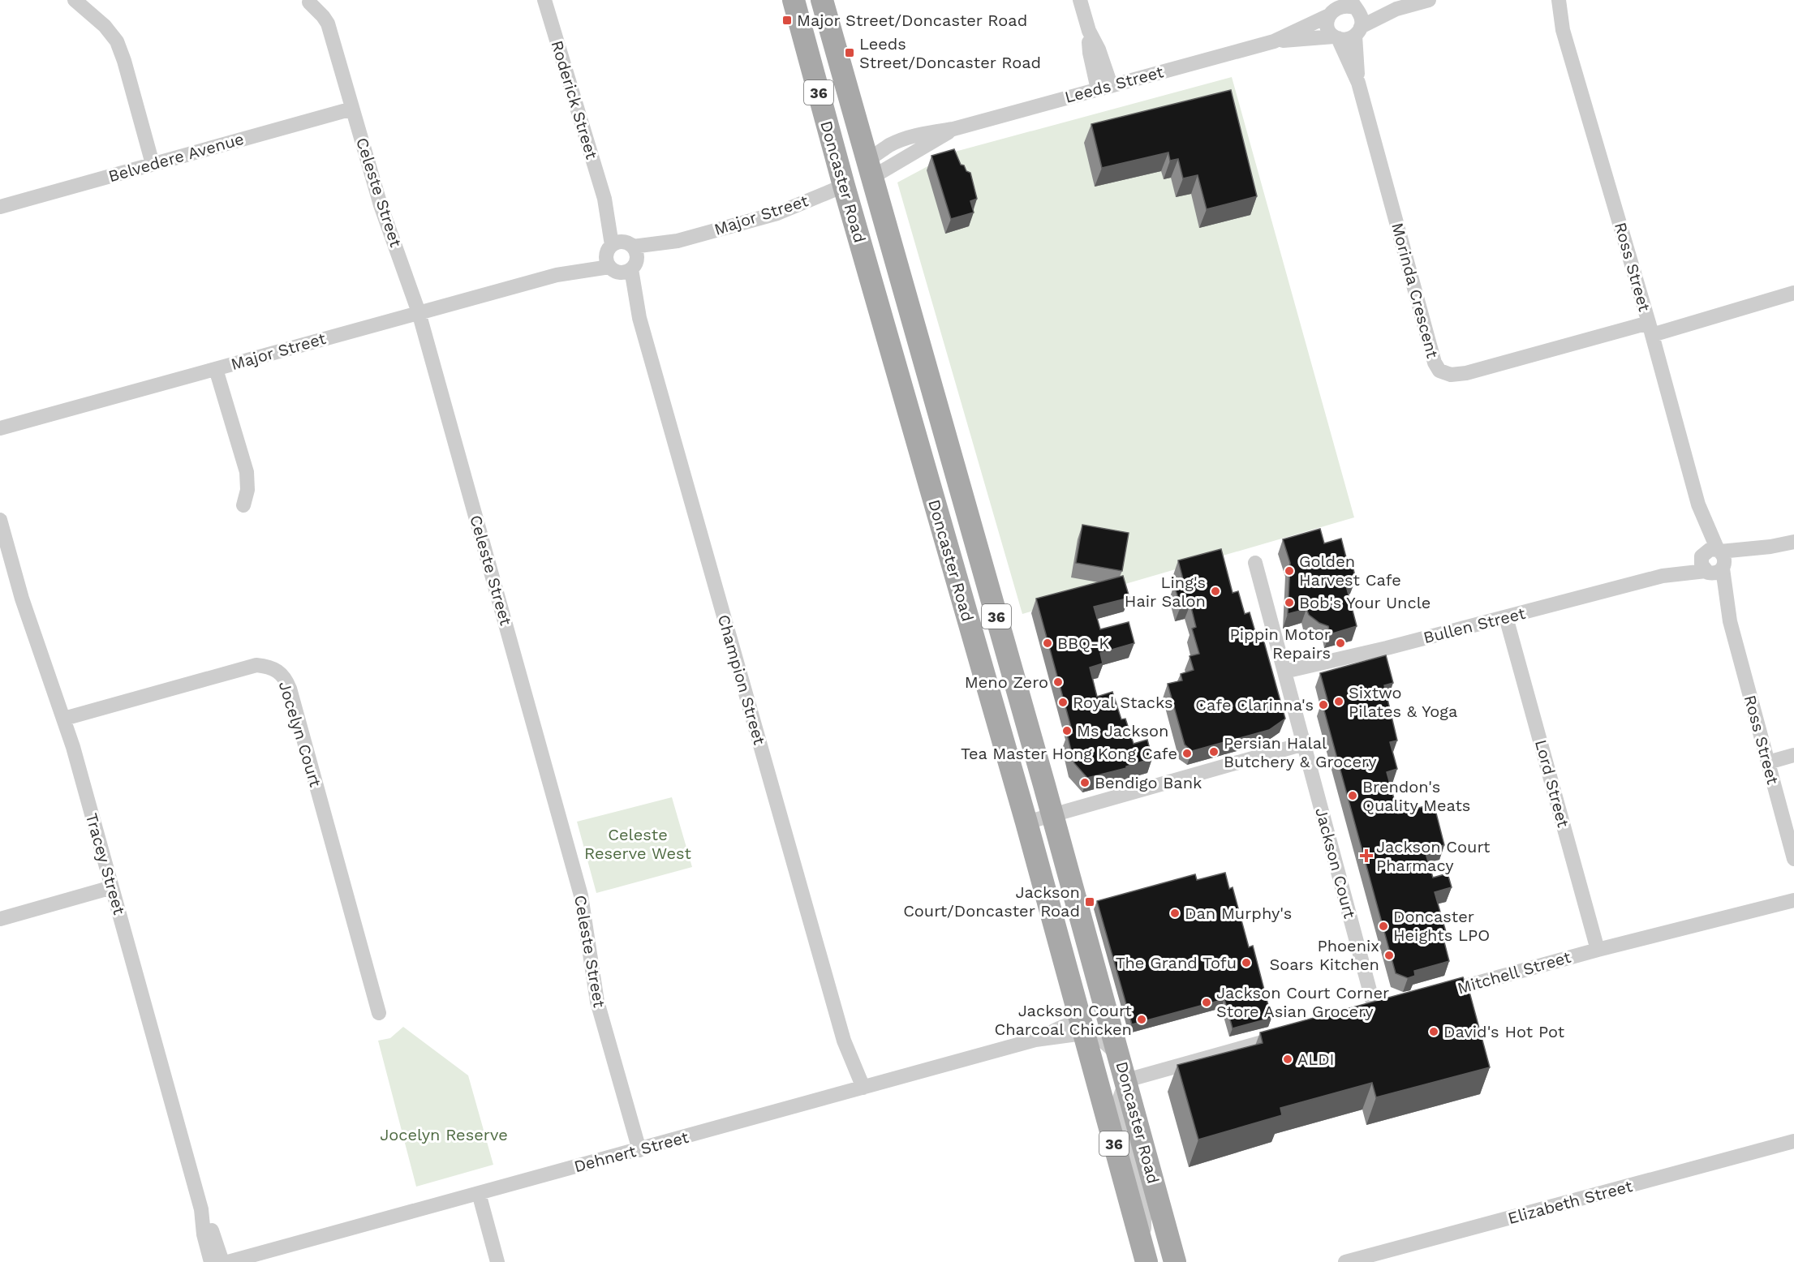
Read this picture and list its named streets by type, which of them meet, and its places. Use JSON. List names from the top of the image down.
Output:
{
  "streets": {
    "main road": ["36", "Doncaster Road"],
    "street": [
      "Leeds Street",
      "Roderick Street",
      "Belvedere Avenue",
      "Celeste Street",
      "Major Street",
      "Ross Street",
      "Morinda Crescent",
      "Bullen Street",
      "Champion Street",
      "Jocelyn Court",
      "Lord Street",
      "Jackson Court",
      "Tracey Street",
      "Mitchell Street",
      "Dehnert Street",
      "Elizabeth Street"
    ]
  },
  "crossings": [
    ["Leeds Street", "Doncaster Road"],
    ["Leeds Street", "Morinda Crescent"],
    ["Roderick Street", "Major Street"],
    ["Roderick Street", "Champion Street"],
    ["Belvedere Avenue", "Celeste Street"],
    ["Doncaster Road", "Major Street"],
    ["Doncaster Road", "Dehnert Street"],
    ["Celeste Street", "Major Street"],
    ["Celeste Street", "Dehnert Street"],
    ["Major Street", "Champion Street"],
    ["Ross Street", "Morinda Crescent"],
    ["Ross Street", "Bullen Street"],
    ["Bullen Street", "Lord Street"],
    ["Bullen Street", "Jackson Court"],
    ["Champion Street", "Dehnert Street"],
    ["Jocelyn Court", "Tracey Street"],
    ["Lord Street", "Mitchell Street"]
  ],
  "parks": ["Celeste Reserve West", "Jocelyn Reserve"],
  "places": {
    "transit": ["Major Street/Doncaster Road", "Leeds Street/Doncaster Road", "Jackson Court/Doncaster Road"],
    "other": [
      "Golden Harvest Cafe",
      "Ling's Hair Salon",
      "Bob's Your Uncle",
      "BBQ-K",
      "Pippin Motor Repairs",
      "Meno Zero",
      "Sixtwo Pilates & Yoga",
      "Royal Stacks",
      "Cafe Clarinna's",
      "Ms Jackson",
      "Persian Halal Butchery & Grocery",
      "Tea Master Hong Kong Cafe",
      "Bendigo Bank",
      "Brendon's Quality Meats",
      "Dan Murphy's",
      "Doncaster Heights LPO",
      "Phoenix Soars Kitchen",
      "The Grand Tofu",
      "Jackson Court Corner Store Asian Grocery",
      "Jackson Court Charcoal Chicken",
      "David's Hot Pot",
      "ALDI"
    ],
    "health": ["Jackson Court Pharmacy"]
  }
}
